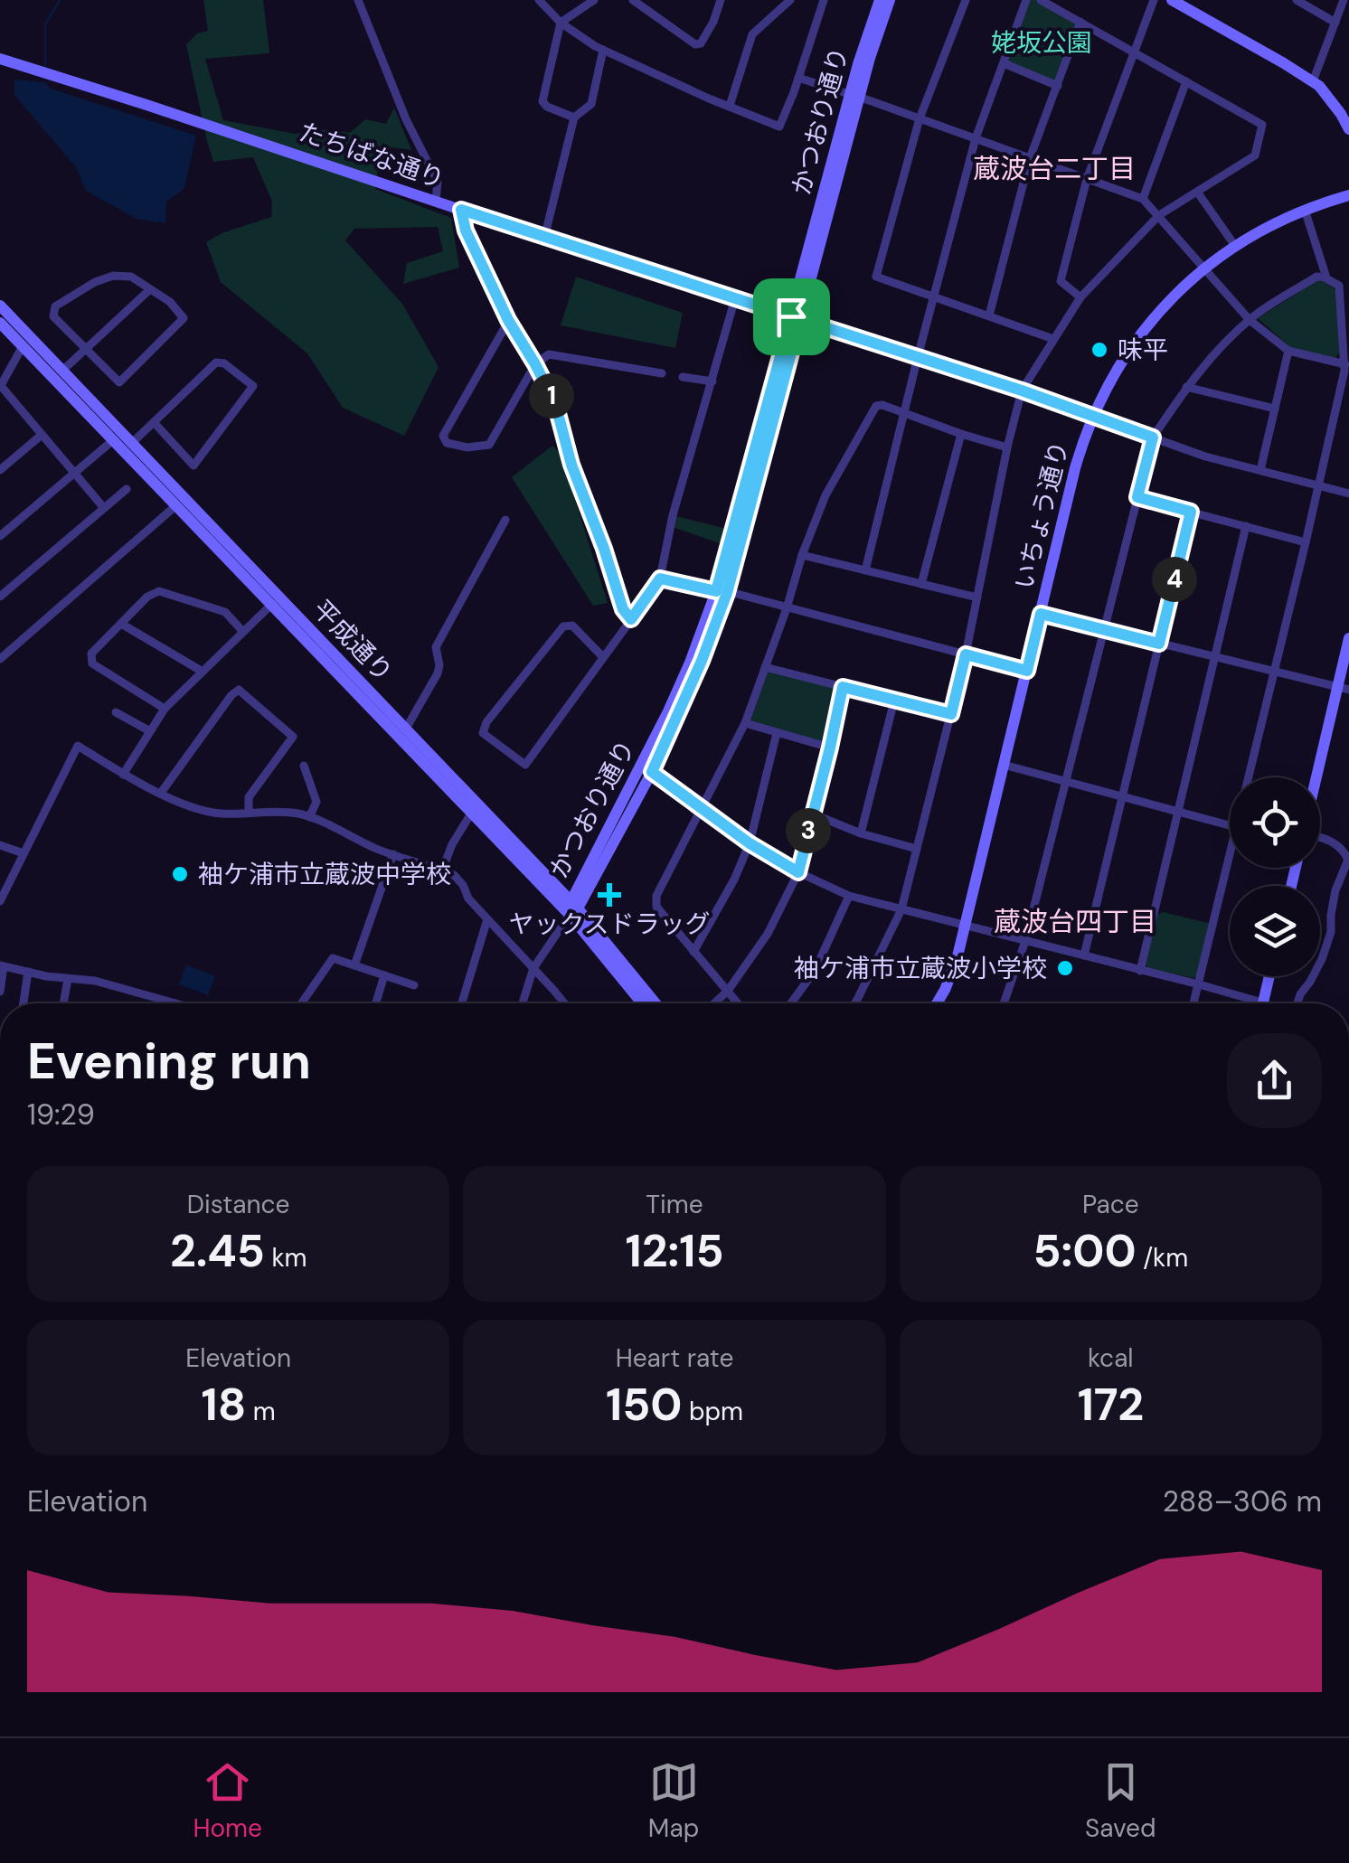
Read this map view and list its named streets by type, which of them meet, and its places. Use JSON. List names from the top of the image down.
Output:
{
  "streets": {
    "street": [
      "かつおり通り",
      "たちばな通り",
      "いちょう通り",
      "平成通り"
    ]
  },
  "crossings": [
    ["かつおり通り", "たちばな通り"],
    ["かつおり通り", "平成通り"],
    ["たちばな通り", "いちょう通り"]
  ],
  "districts": ["蔵波台二丁目", "蔵波台四丁目"],
  "parks": ["姥坂公園"],
  "places": {
    "other": ["味平", "袖ケ浦市立蔵波中学校", "袖ケ浦市立蔵波小学校"],
    "health": ["ヤックスドラッグ"]
  },
  "page": {
    "pins": ["1", "4", "3"],
    "heading": ["Evening run", "19:29"],
    "stats": [
      ["Distance", "2.45 km"],
      ["Time", "12:15"],
      ["Pace", "5:00 /km"],
      ["Elevation", "18 m"],
      ["Heart rate", "150 bpm"],
      ["kcal", "172"]
    ],
    "chart": ["Elevation", "288–306 m"],
    "tabs": ["Home", "Map", "Saved"]
  }
}
